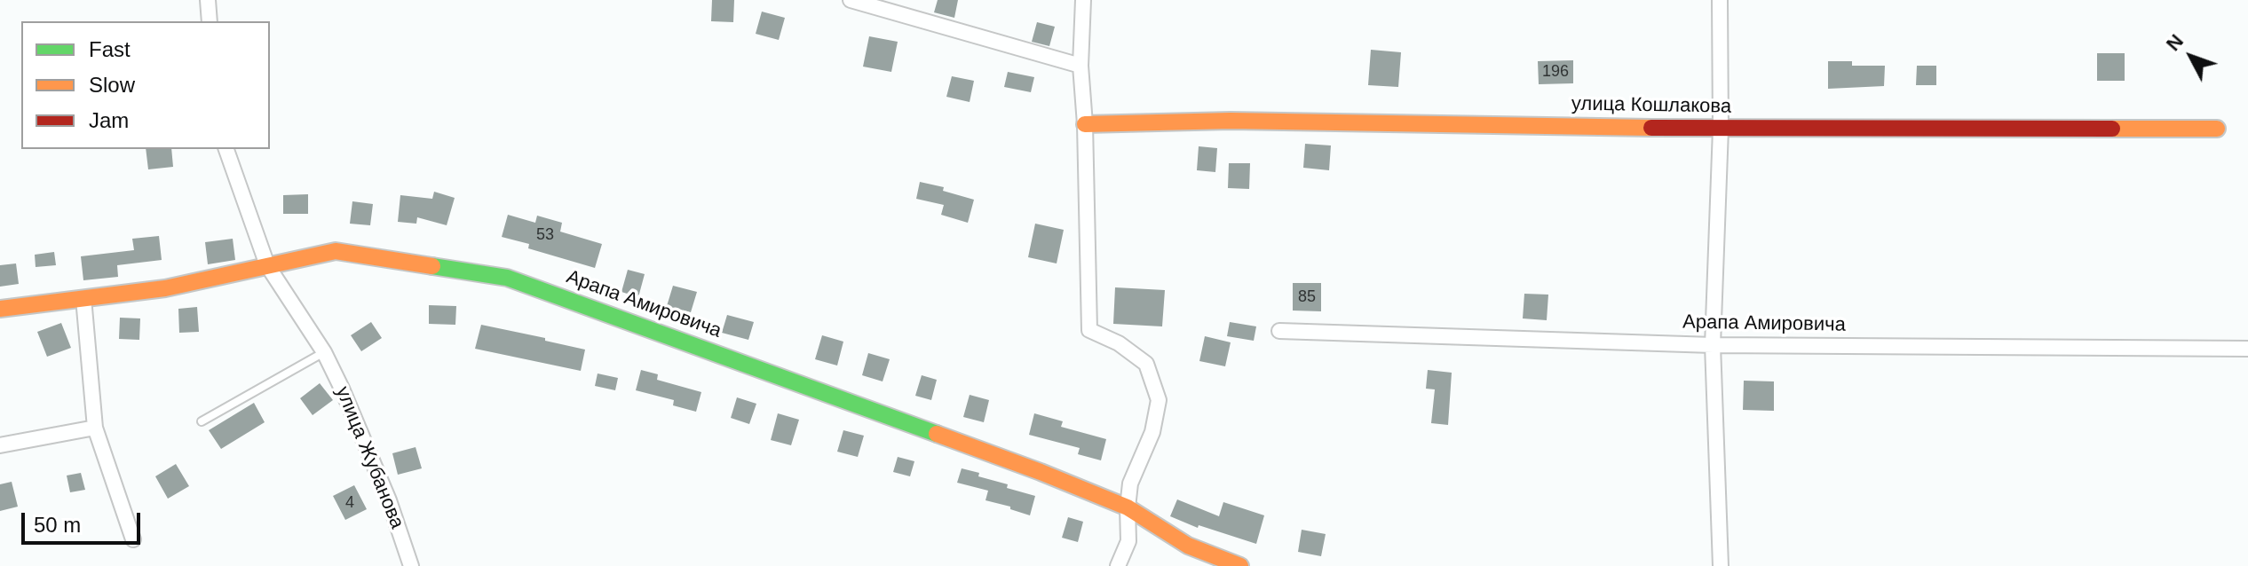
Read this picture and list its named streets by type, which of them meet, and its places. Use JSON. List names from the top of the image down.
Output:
{
  "streets": {
    "street": ["улица Кошлакова", "Арапа Амировича", "улица Жубанова"]
  },
  "crossings": [
    ["Арапа Амировича", "улица Жубанова"]
  ],
  "house_numbers": [
    "196",
    "53",
    "85",
    "4"
  ],
  "legend": ["Fast", "Slow", "Jam"],
  "scale_bar": "50 m",
  "north": "top left"
}
